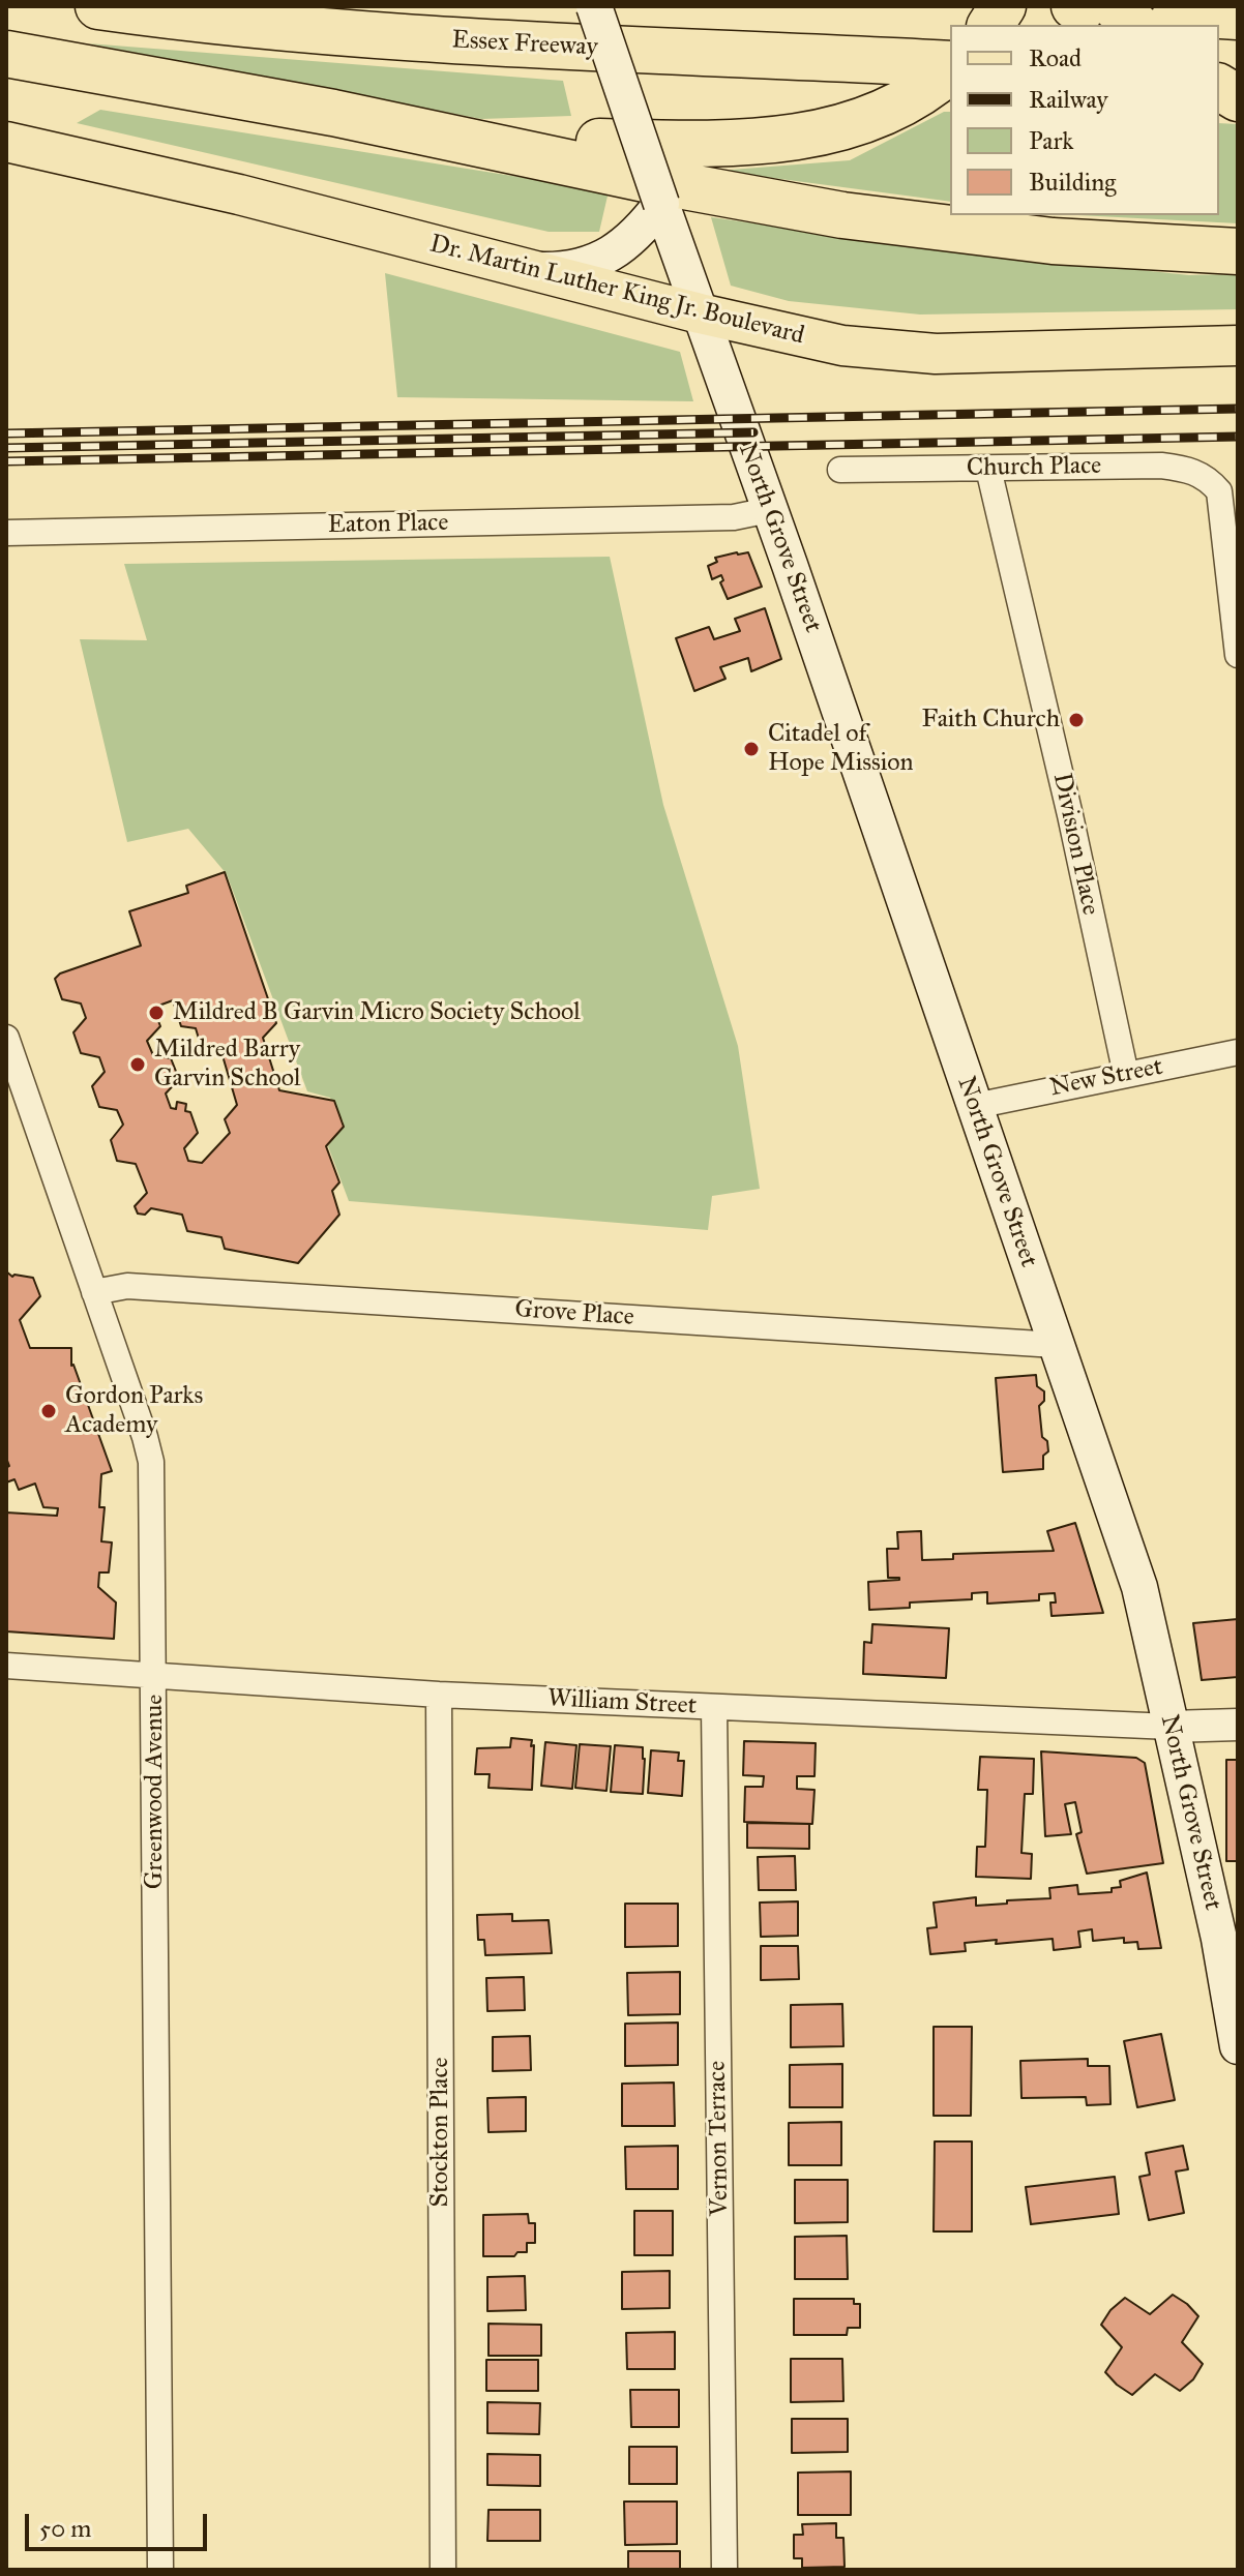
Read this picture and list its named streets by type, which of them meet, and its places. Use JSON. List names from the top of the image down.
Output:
{
  "streets": {
    "highway": ["Essex Freeway"],
    "main road": ["Dr. Martin Luther King Jr. Boulevard", "North Grove Street"],
    "street": [
      "Church Place",
      "Eaton Place",
      "Division Place",
      "New Street",
      "Grove Place",
      "William Street",
      "Greenwood Avenue",
      "Stockton Place",
      "Vernon Terrace"
    ]
  },
  "crossings": [
    ["Dr. Martin Luther King Jr. Boulevard", "North Grove Street"],
    ["Church Place", "Division Place"],
    ["Eaton Place", "North Grove Street"],
    ["North Grove Street", "New Street"],
    ["North Grove Street", "Grove Place"],
    ["North Grove Street", "William Street"],
    ["Division Place", "New Street"],
    ["Grove Place", "Greenwood Avenue"],
    ["William Street", "Greenwood Avenue"],
    ["William Street", "Stockton Place"],
    ["William Street", "Vernon Terrace"]
  ],
  "places": [
    "Faith Church",
    "Citadel of Hope Mission",
    "Mildred B Garvin Micro Society School",
    "Mildred Barry Garvin School",
    "Gordon Parks Academy"
  ],
  "legend": [
    "Road",
    "Railway",
    "Park",
    "Building"
  ],
  "scale_bar": "50 m"
}
